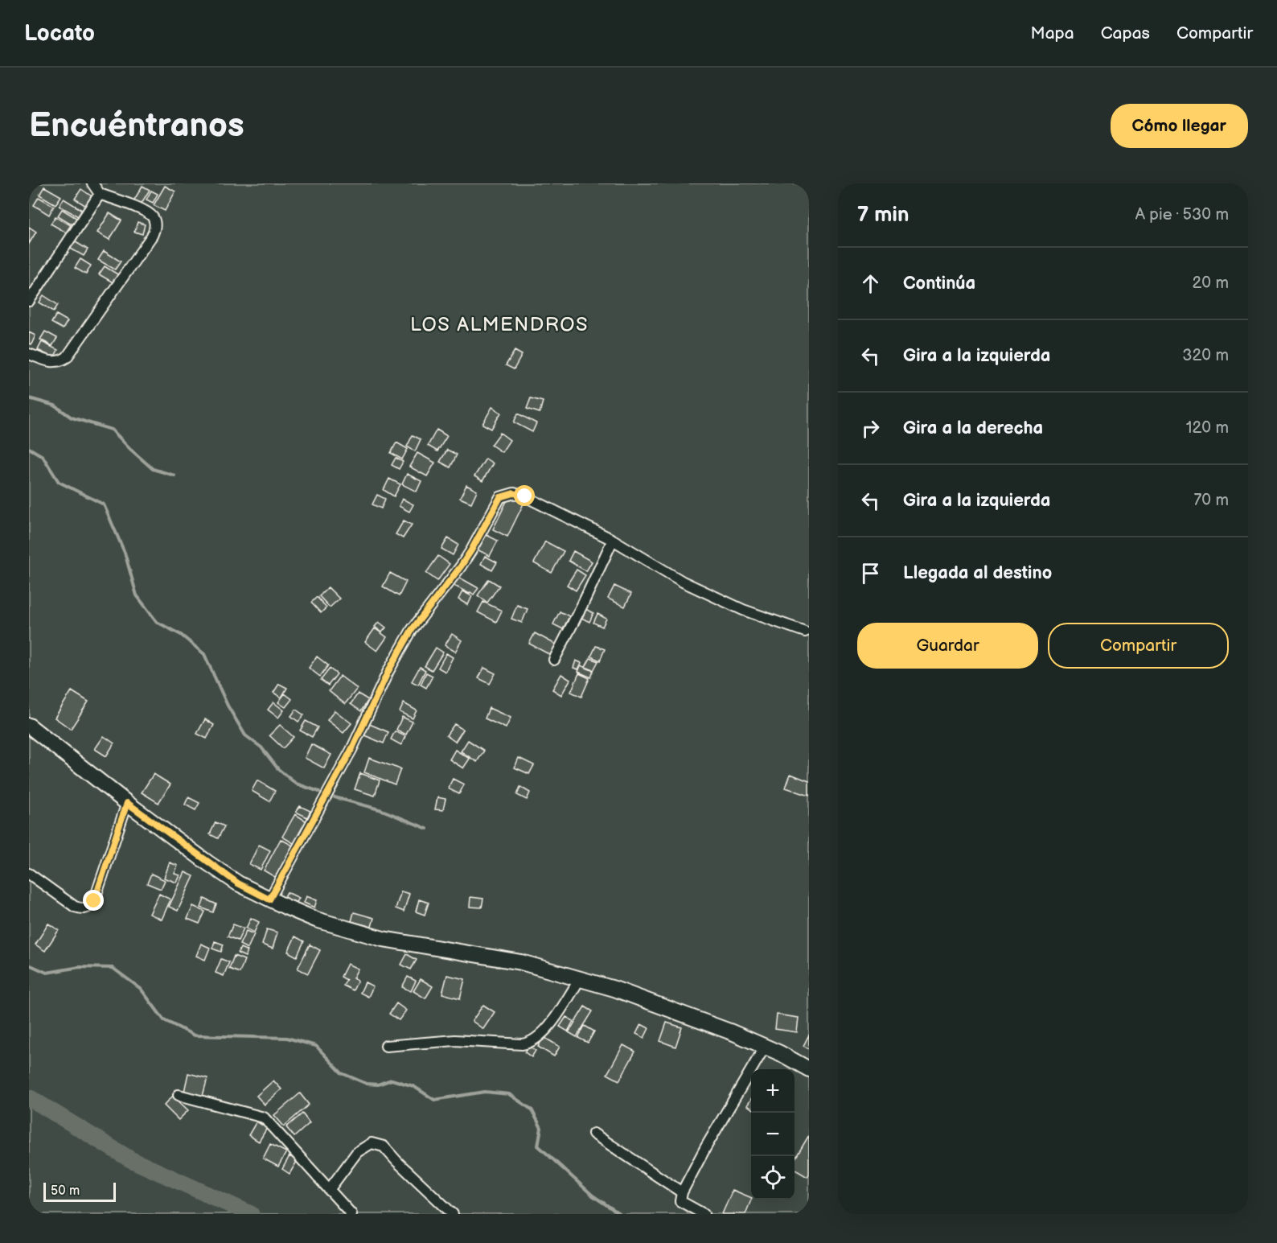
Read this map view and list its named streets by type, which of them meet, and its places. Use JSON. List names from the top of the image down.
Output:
{
  "districts": ["LOS ALMENDROS"],
  "scale_bar": "50 m",
  "page": {
    "header": "Locato",
    "nav": ["Mapa", "Capas", "Compartir"],
    "buttons": [
      "Cómo llegar",
      ["Guardar", "Compartir"]
    ],
    "title": "Encuéntranos",
    "heading": ["7 min", "A pie · 530 m"],
    "list": [
      ["Continúa", "20 m"],
      ["Gira a la izquierda", "320 m"],
      ["Gira a la derecha", "120 m"],
      ["Gira a la izquierda", "70 m"],
      "Llegada al destino"
    ],
    "map_buttons": ["+", "−"],
    "scale": "50 m"
  }
}
